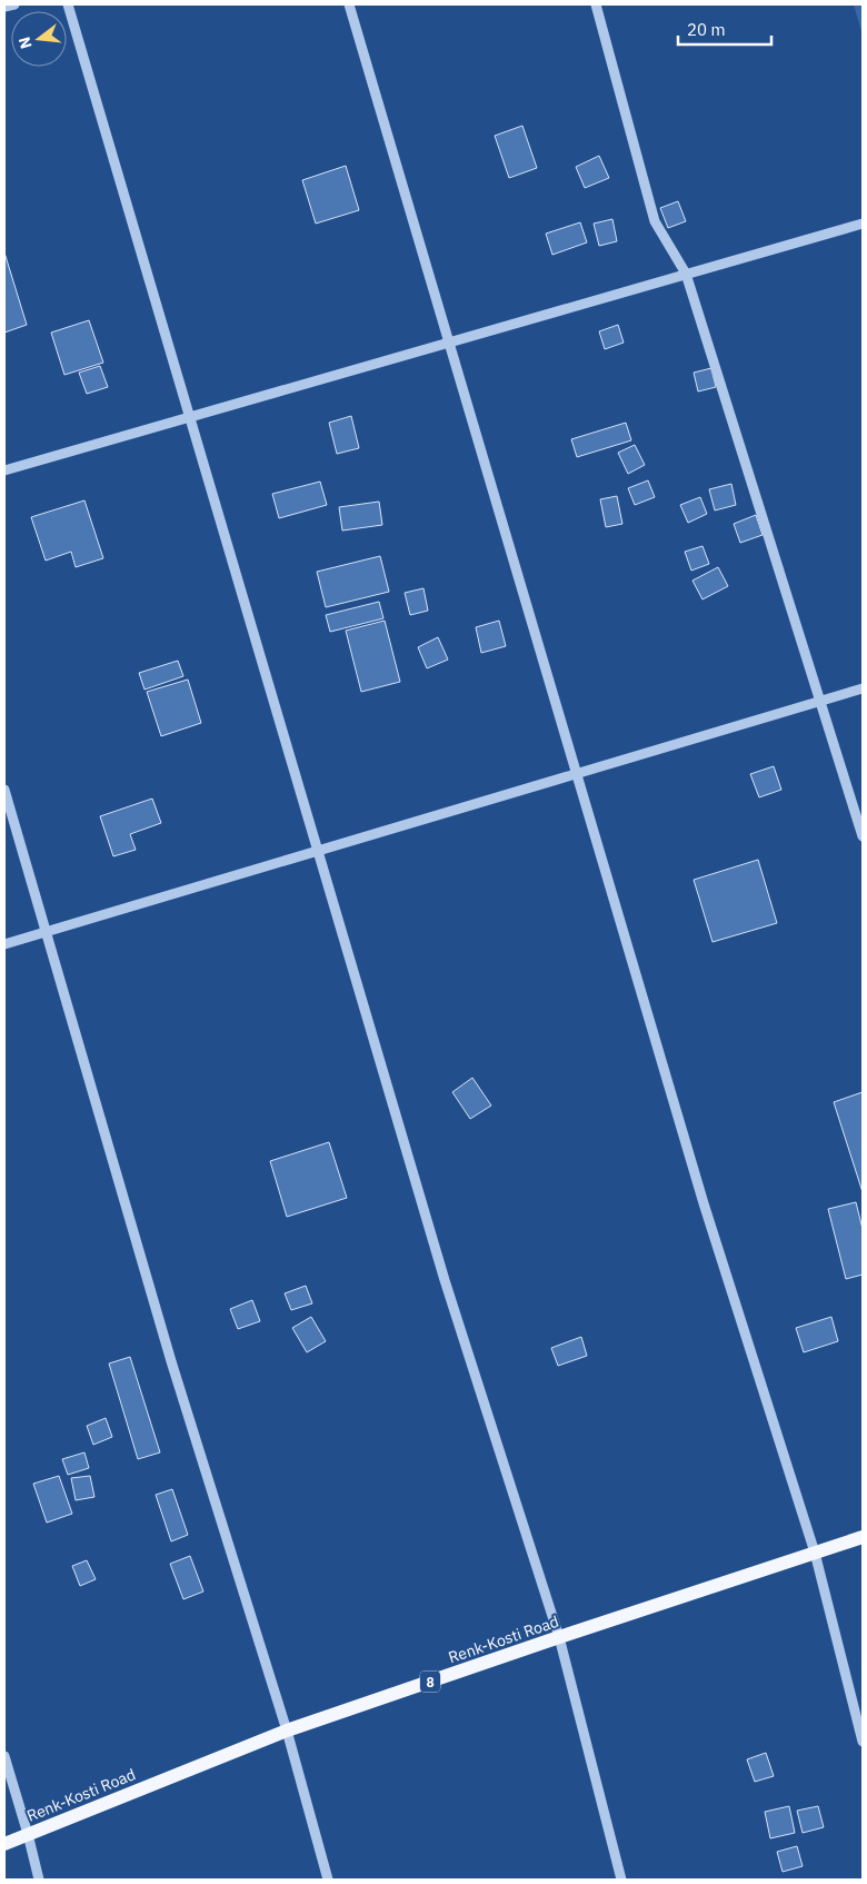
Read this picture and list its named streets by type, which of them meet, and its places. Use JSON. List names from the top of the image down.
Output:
{
  "streets": {
    "main road": ["Renk-Kosti Road", "8"]
  },
  "scale_bar": "20 m",
  "north": "left"
}
